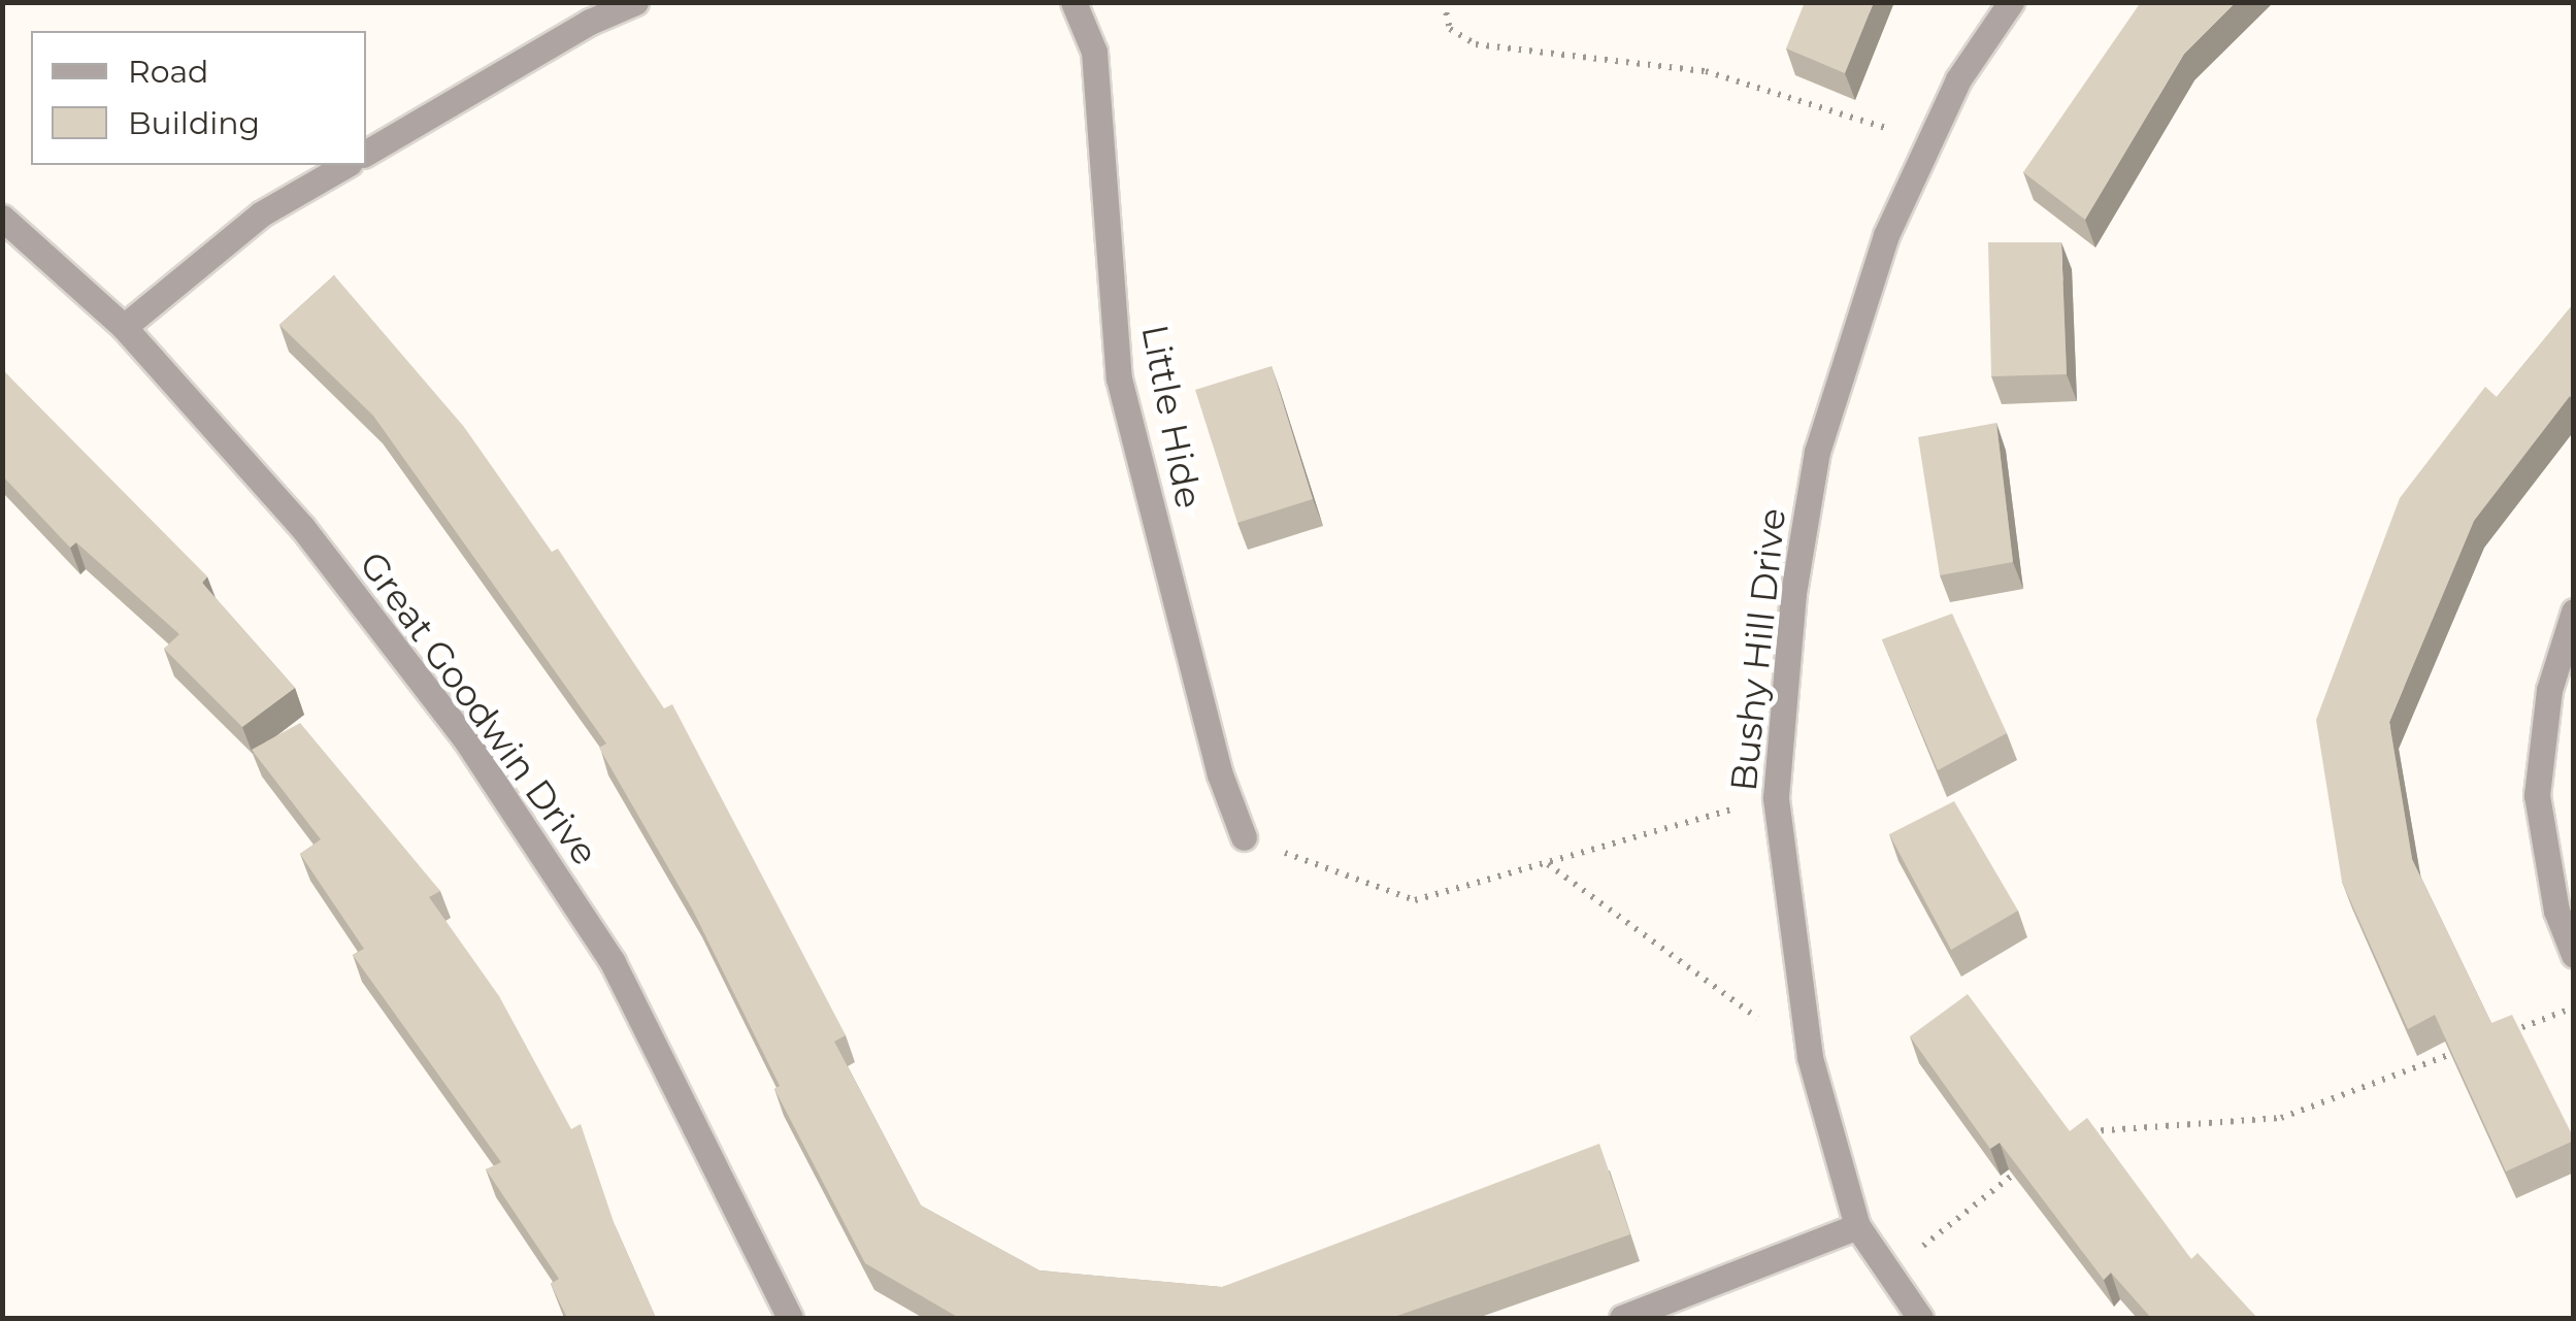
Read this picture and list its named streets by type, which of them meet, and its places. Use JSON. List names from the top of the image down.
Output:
{
  "streets": {
    "street": ["Little Hide", "Bushy Hill Drive", "Great Goodwin Drive"]
  },
  "legend": ["Road", "Building"]
}
